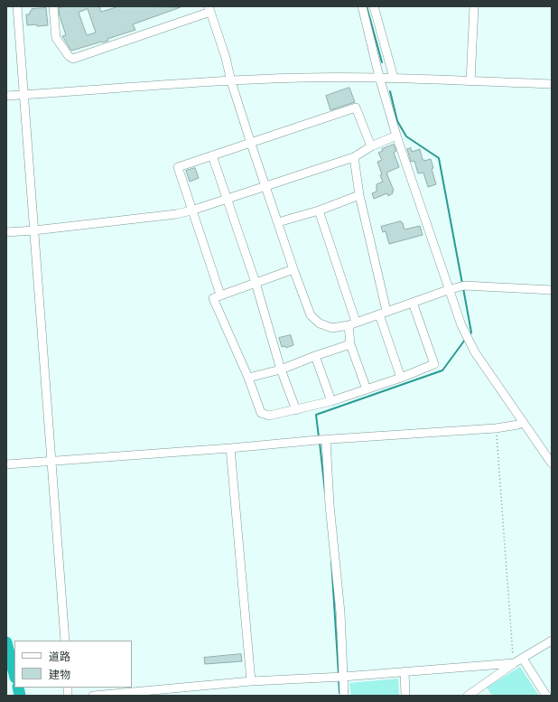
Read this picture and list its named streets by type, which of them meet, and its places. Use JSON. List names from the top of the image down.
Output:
{
  "legend": ["道路", "建物"]
}
